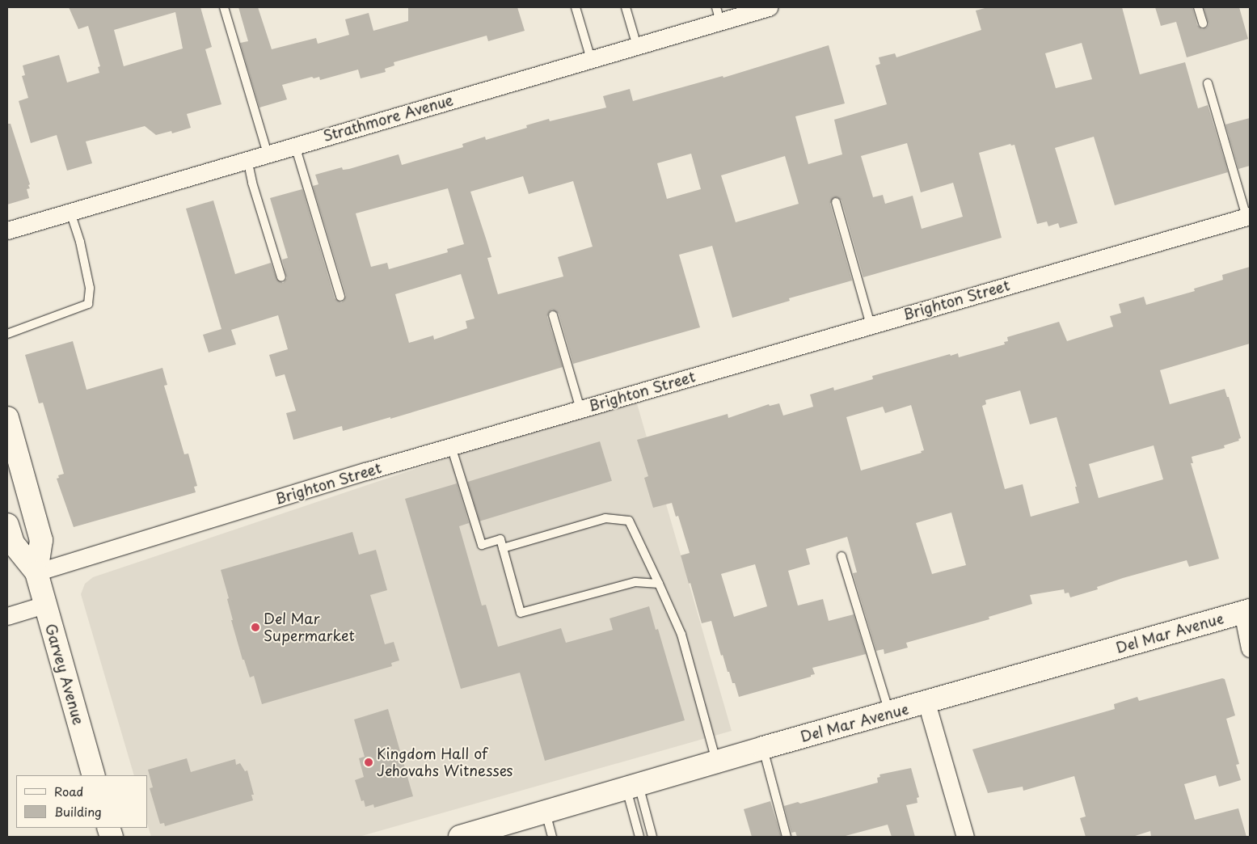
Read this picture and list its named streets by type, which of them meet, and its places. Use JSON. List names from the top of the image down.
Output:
{
  "streets": {
    "main road": ["Del Mar Avenue", "Garvey Avenue"],
    "street": ["Strathmore Avenue", "Brighton Street"]
  },
  "crossings": [
    ["Brighton Street", "Garvey Avenue"]
  ],
  "places": ["Del Mar Supermarket", "Kingdom Hall of Jehovahs Witnesses"],
  "legend": ["Road", "Building"]
}
